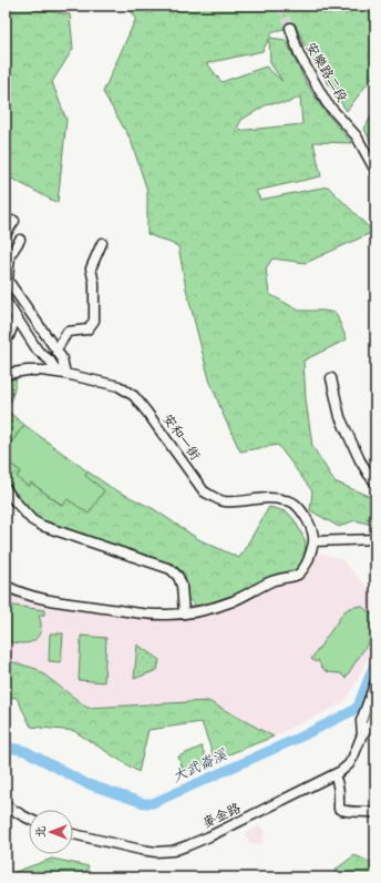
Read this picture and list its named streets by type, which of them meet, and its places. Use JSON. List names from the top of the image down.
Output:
{
  "streets": {
    "street": ["安樂路二段", "安和一街", "麥金路"]
  },
  "water": ["大武崙溪"],
  "north": "left"
}
